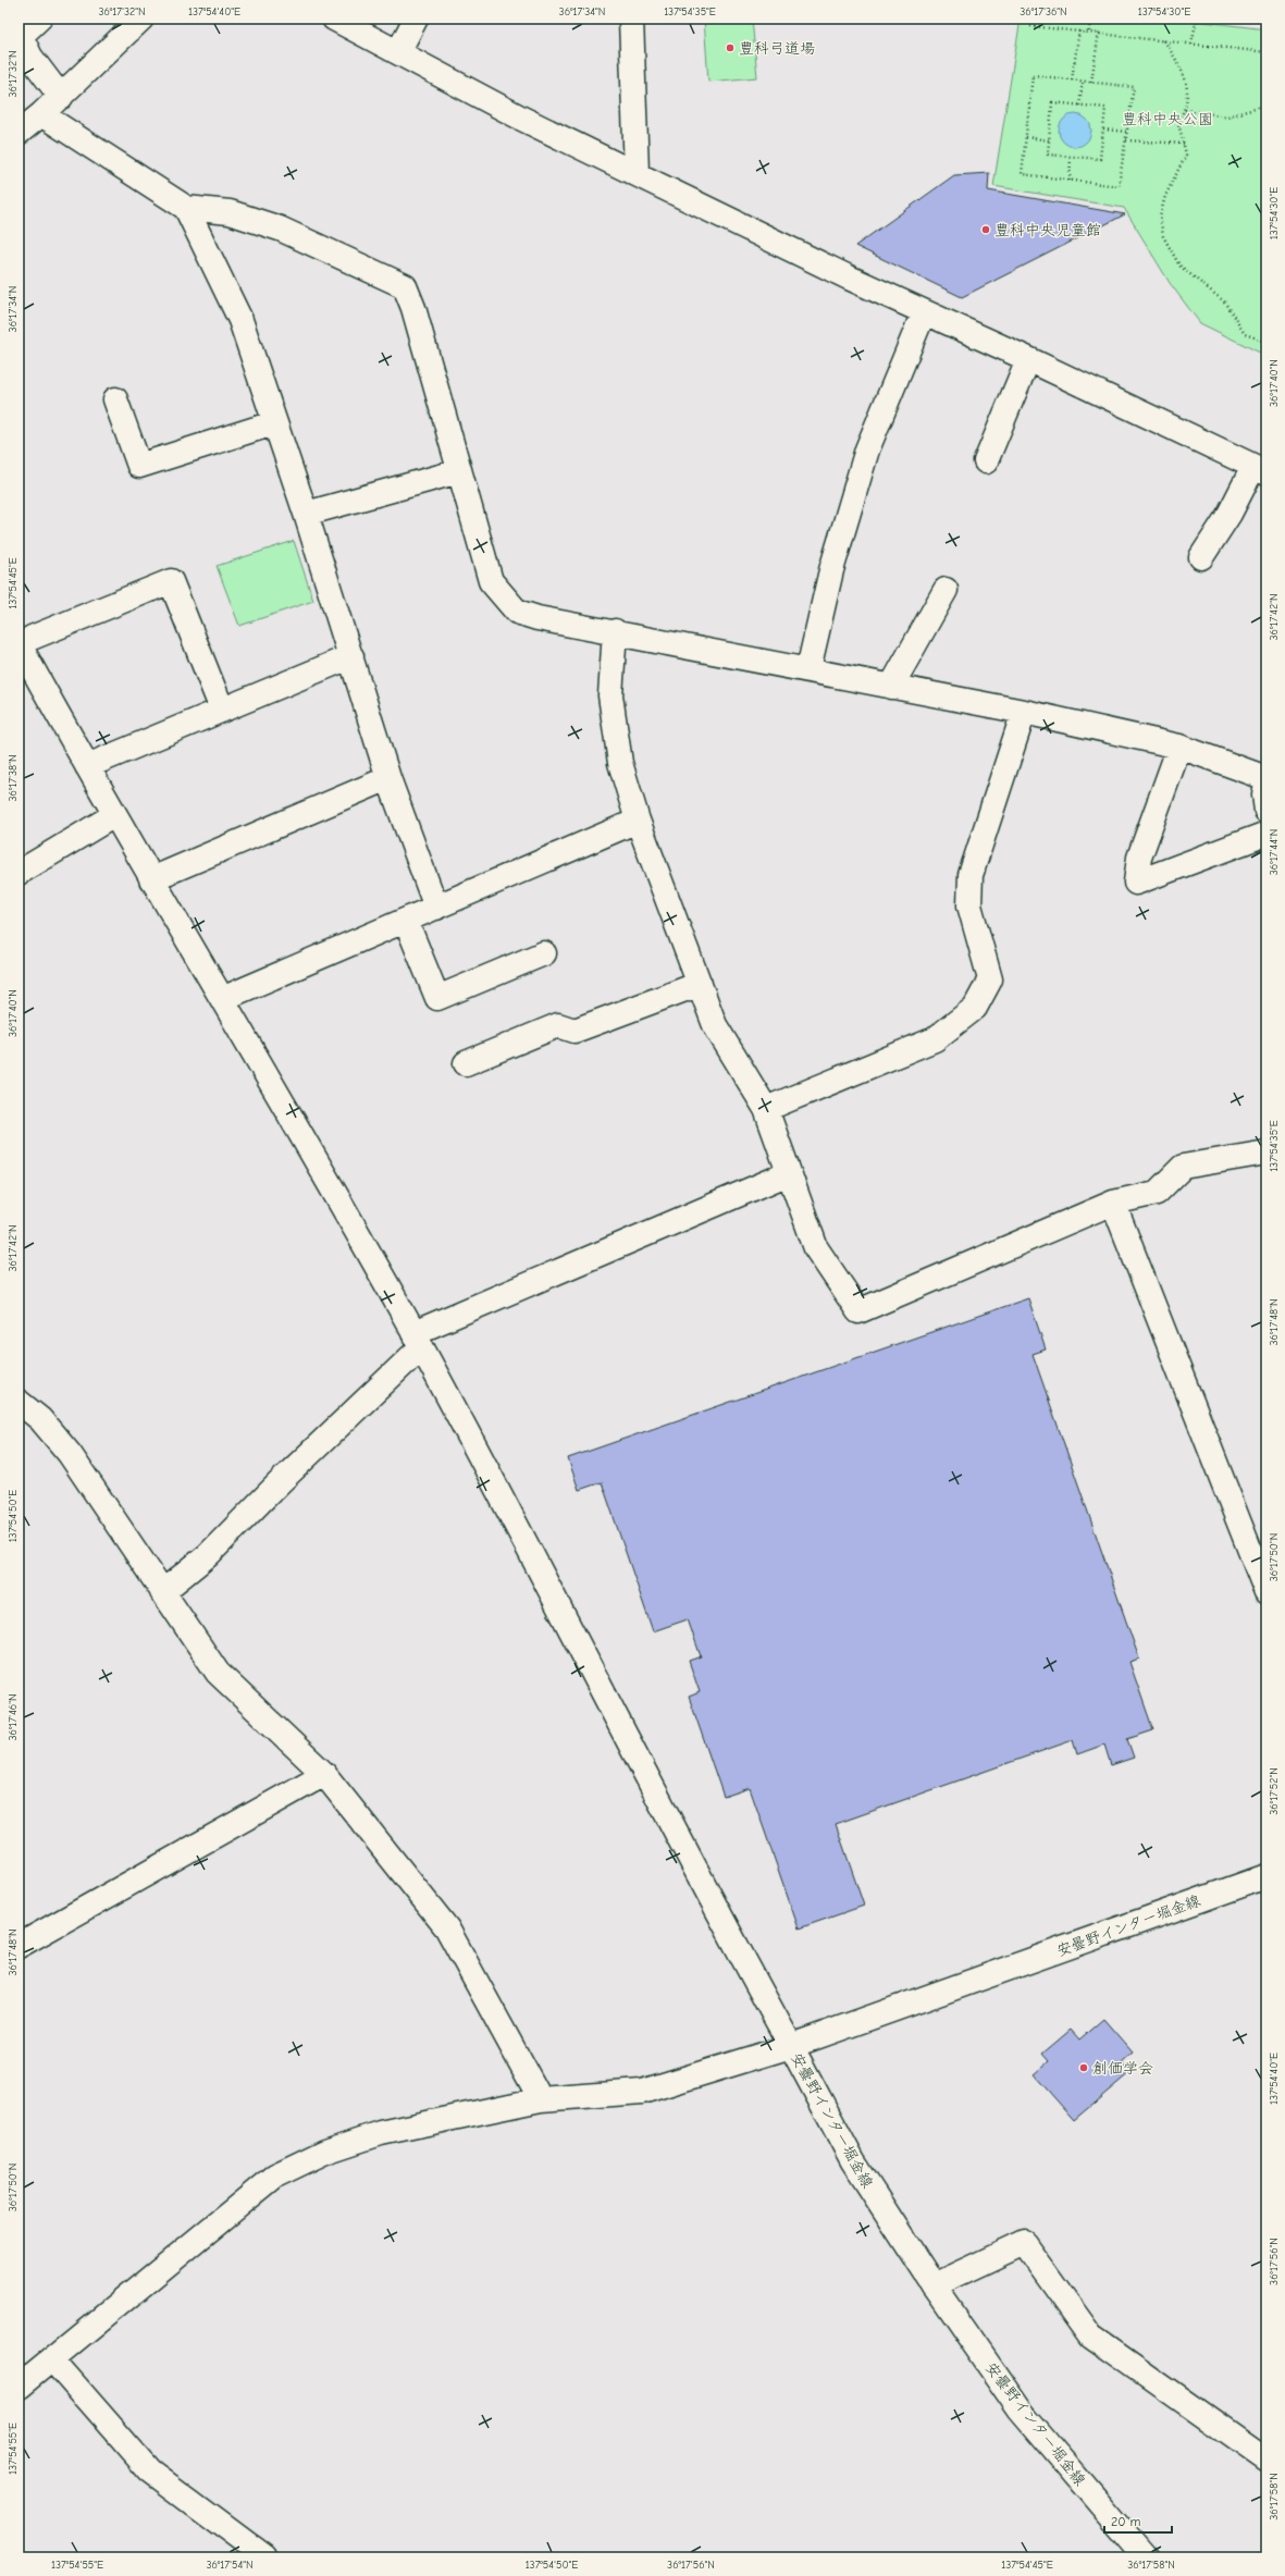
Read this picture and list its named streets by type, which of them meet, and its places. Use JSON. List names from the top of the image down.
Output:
{
  "streets": {
    "street": ["安曇野インター堀金線"]
  },
  "parks": ["豊科中央公園"],
  "places": ["豊科弓道場", "豊科中央児童館", "創価学会"],
  "scale_bar": "20 m",
  "coordinates": [
    "36°17'32\"N",
    "137°54'40\"E",
    "36°17'34\"N",
    "137°54'35\"E",
    "36°17'36\"N",
    "137°54'30\"E",
    "36°17'40\"N",
    "137°54'45\"E",
    "36°17'42\"N",
    "36°17'38\"N",
    "36°17'44\"N",
    "36°17'48\"N",
    "137°54'50\"E",
    "36°17'50\"N",
    "36°17'46\"N",
    "36°17'52\"N",
    "36°17'56\"N",
    "137°54'55\"E",
    "36°17'58\"N",
    "36°17'54\"N"
  ]
}
